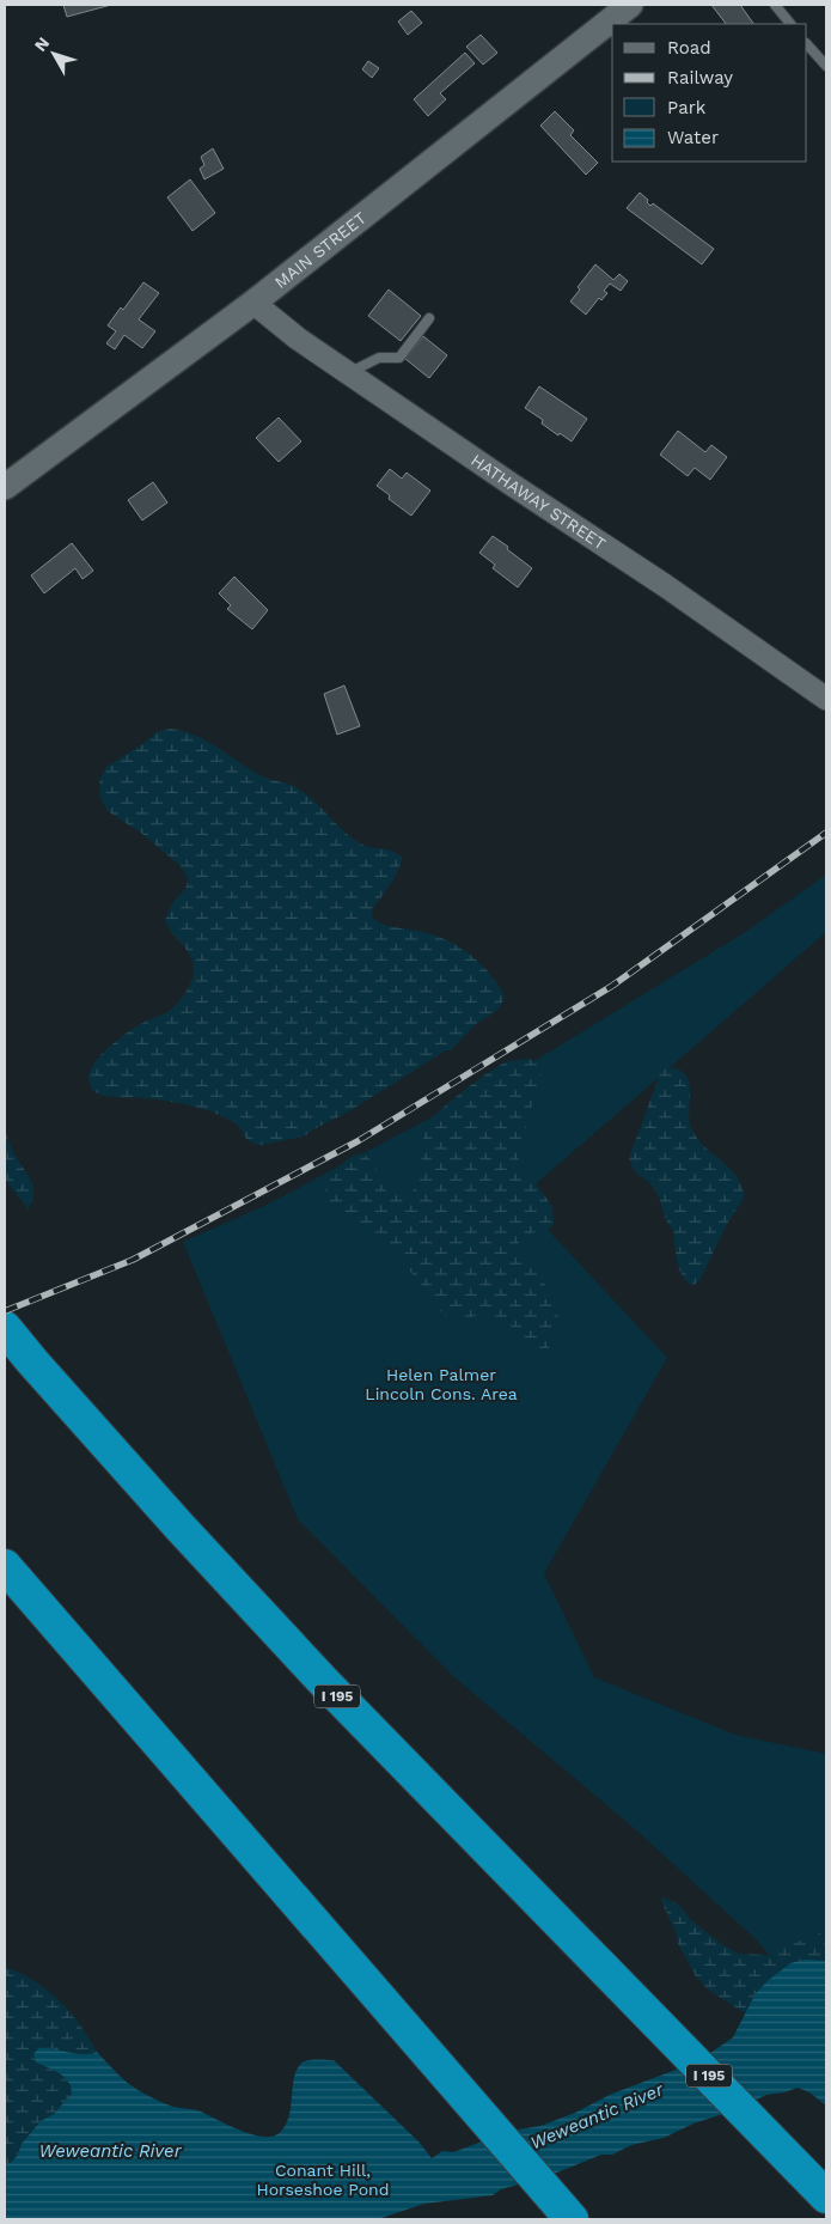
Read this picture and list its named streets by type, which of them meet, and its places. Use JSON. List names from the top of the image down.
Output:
{
  "streets": {
    "highway": ["I 195"],
    "main road": ["MAIN STREET"],
    "street": ["HATHAWAY STREET"]
  },
  "crossings": [
    ["MAIN STREET", "HATHAWAY STREET"]
  ],
  "water": ["Weweantic River"],
  "parks": ["Helen Palmer Lincoln Cons. Area", "Conant Hill, Horseshoe Pond"],
  "legend": [
    "Road",
    "Railway",
    "Park",
    "Water"
  ],
  "north": "top left"
}
